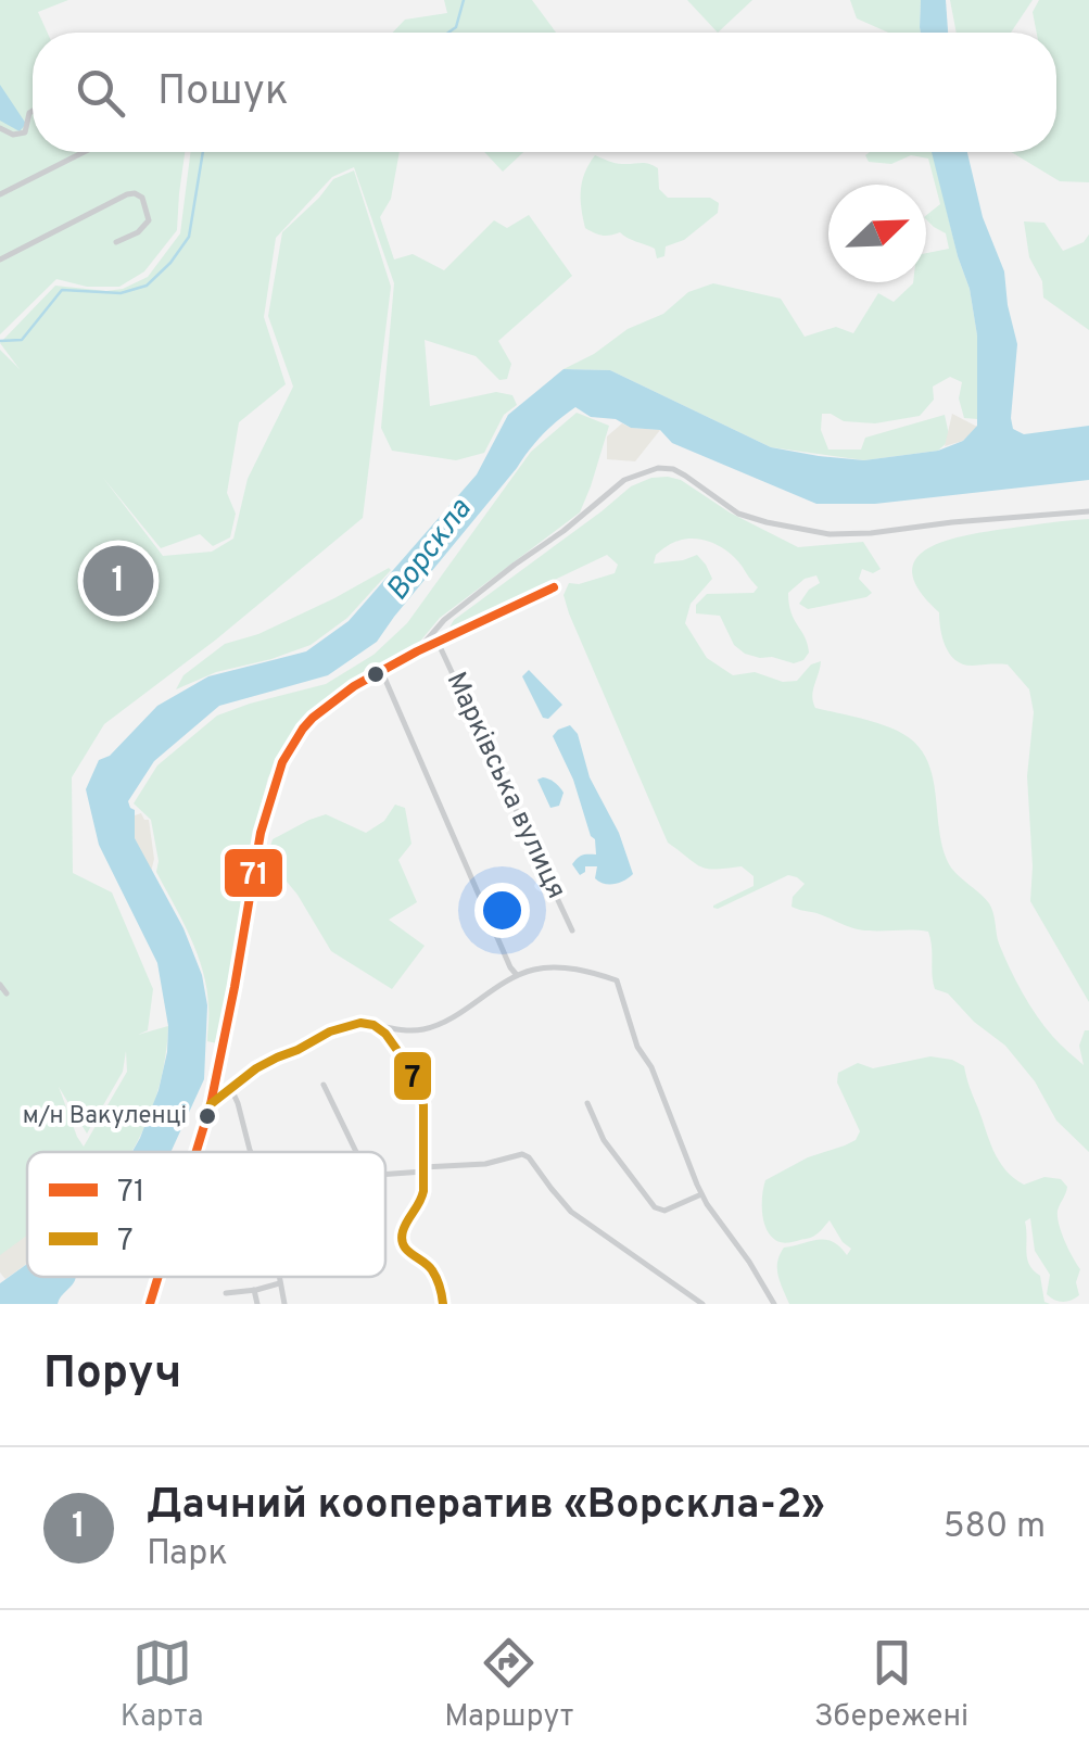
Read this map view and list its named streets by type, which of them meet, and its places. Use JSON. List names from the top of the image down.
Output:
{
  "streets": {
    "street": ["Марківська вулиця"]
  },
  "water": ["Ворскла"],
  "places": ["м/н Вакуленці"],
  "lines": ["transit line 71", "transit line 7"],
  "legend": ["71", "7"],
  "north": "top right",
  "page": {
    "search": "Пошук",
    "pins": "1",
    "heading": "Поруч",
    "list": [
      {
        "mark": "1",
        "name": "Дачний кооператив «Ворскла-2»",
        "note": "Парк",
        "value": "580 m"
      }
    ],
    "nav": ["Карта", "Маршрут", "Збережені"]
  }
}
